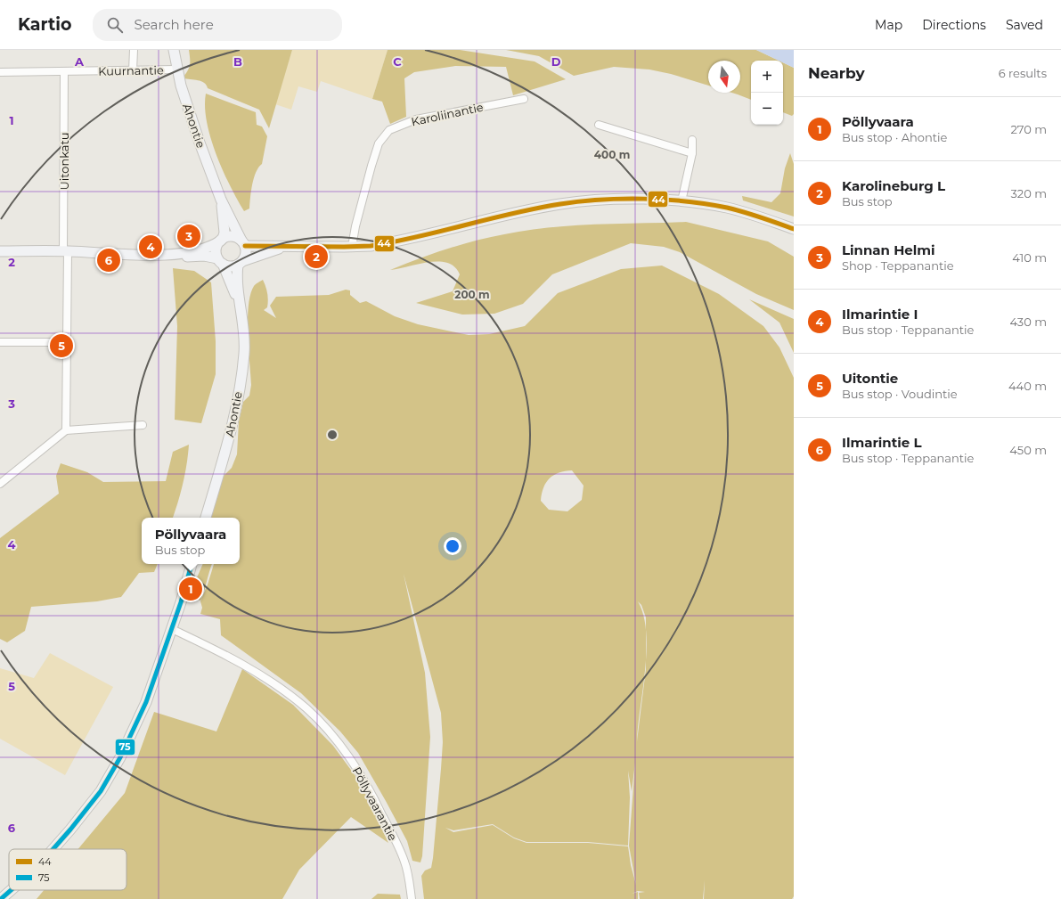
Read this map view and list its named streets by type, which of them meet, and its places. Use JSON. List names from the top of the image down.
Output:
{
  "streets": {
    "street": [
      "Kuurnantie",
      "Karoliinantie",
      "Ahontie",
      "Uitonkatu",
      "Pöllyvaarantie"
    ]
  },
  "crossings": [
    ["Kuurnantie", "Ahontie"],
    ["Kuurnantie", "Uitonkatu"]
  ],
  "lines": ["transit line 44", "transit line 75"],
  "legend": ["44", "75"],
  "north": "bottom",
  "page": {
    "header": "Kartio",
    "search": "Search here",
    "nav": ["Map", "Directions", "Saved"],
    "heading": ["Nearby", "6 results"],
    "map_buttons": ["+", "−"],
    "list": [
      {
        "mark": "1",
        "name": "Pöllyvaara",
        "note": "Bus stop · Ahontie",
        "value": "270 m"
      },
      {
        "mark": "2",
        "name": "Karolineburg L",
        "note": "Bus stop",
        "value": "320 m"
      },
      {
        "mark": "3",
        "name": "Linnan Helmi",
        "note": "Shop · Teppanantie",
        "value": "410 m"
      },
      {
        "mark": "4",
        "name": "Ilmarintie I",
        "note": "Bus stop · Teppanantie",
        "value": "430 m"
      },
      {
        "mark": "5",
        "name": "Uitontie",
        "note": "Bus stop · Voudintie",
        "value": "440 m"
      },
      {
        "mark": "6",
        "name": "Ilmarintie L",
        "note": "Bus stop · Teppanantie",
        "value": "450 m"
      }
    ],
    "pins": [
      "3",
      "4",
      "2",
      "6",
      "5",
      "1"
    ],
    "popup": ["Pöllyvaara", "Bus stop"]
  },
  "grid": {
    "columns": [
      "A",
      "B",
      "C",
      "D"
    ],
    "rows": [
      "1",
      "2",
      "3",
      "4",
      "5",
      "6"
    ]
  },
  "rings": ["400 m", "200 m"]
}
